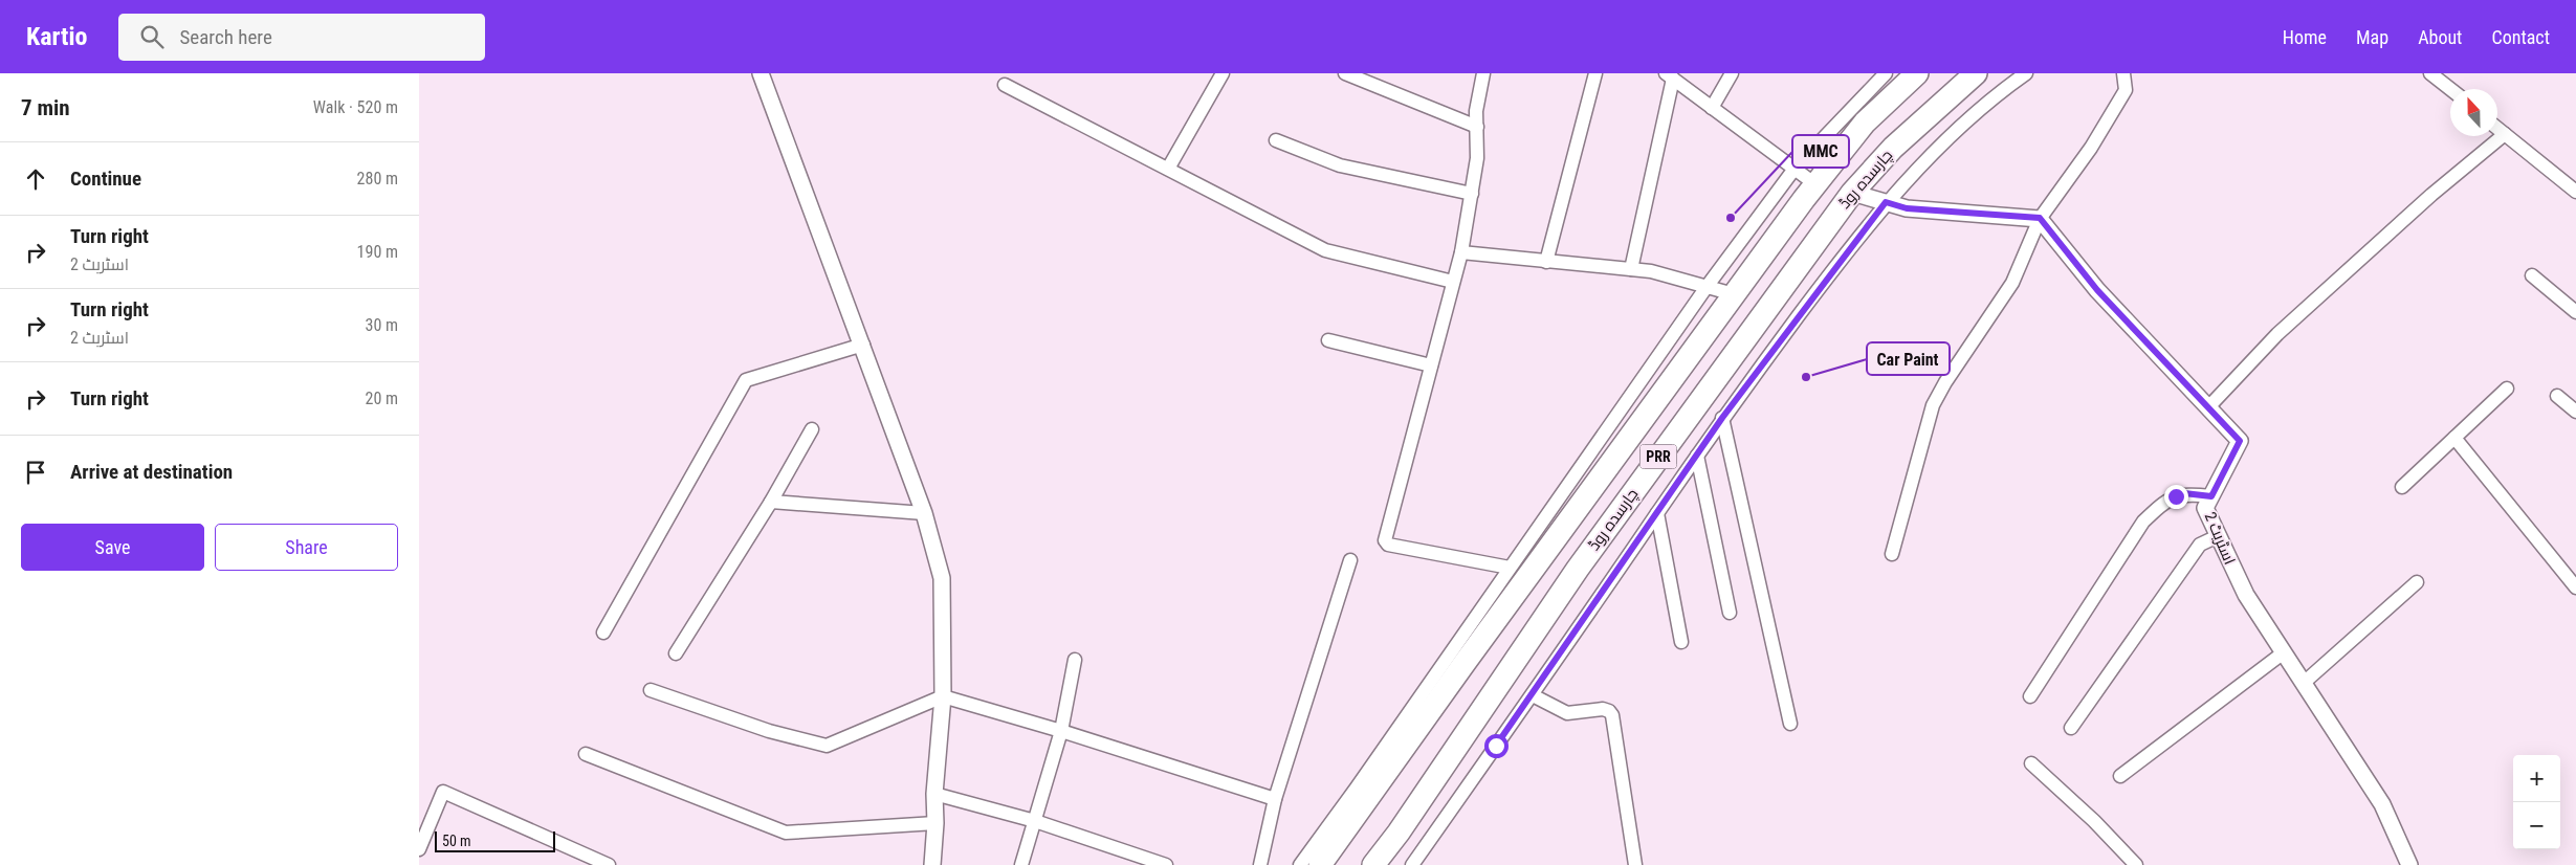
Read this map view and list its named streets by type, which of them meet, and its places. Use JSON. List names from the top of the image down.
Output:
{
  "streets": {
    "highway": ["چارسدہ روڈ", "PRR"],
    "street": ["اسٹریٹ 2"]
  },
  "places": ["MMC", "Car Paint"],
  "scale_bar": "50 m",
  "north": "top",
  "page": {
    "header": "Kartio",
    "search": "Search here",
    "nav": [
      "Home",
      "Map",
      "About",
      "Contact"
    ],
    "heading": ["7 min", "Walk · 520 m"],
    "list": [
      ["Continue", "280 m"],
      ["Turn right", "اسٹریٹ 2", "190 m"],
      ["Turn right", "اسٹریٹ 2", "30 m"],
      ["Turn right", "20 m"],
      "Arrive at destination"
    ],
    "buttons": ["Save", "Share"],
    "map_buttons": ["+", "−"],
    "scale": "50 m"
  }
}
